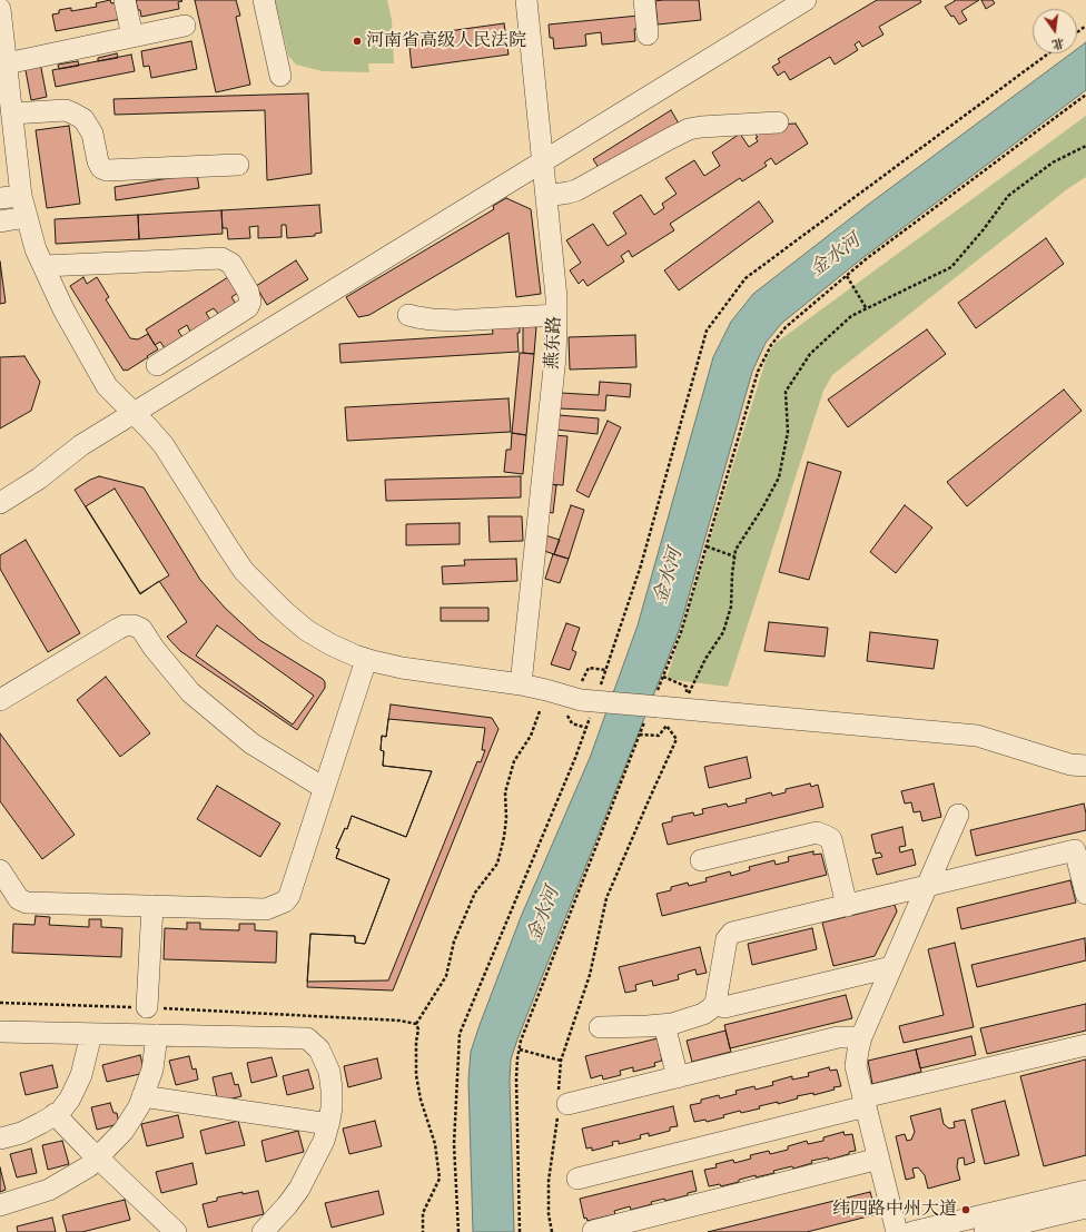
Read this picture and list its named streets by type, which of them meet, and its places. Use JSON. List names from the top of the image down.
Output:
{
  "streets": {
    "street": ["燕东路"]
  },
  "water": ["金水河"],
  "places": ["河南省高级人民法院", "纬四路中州大道"],
  "north": "bottom"
}
